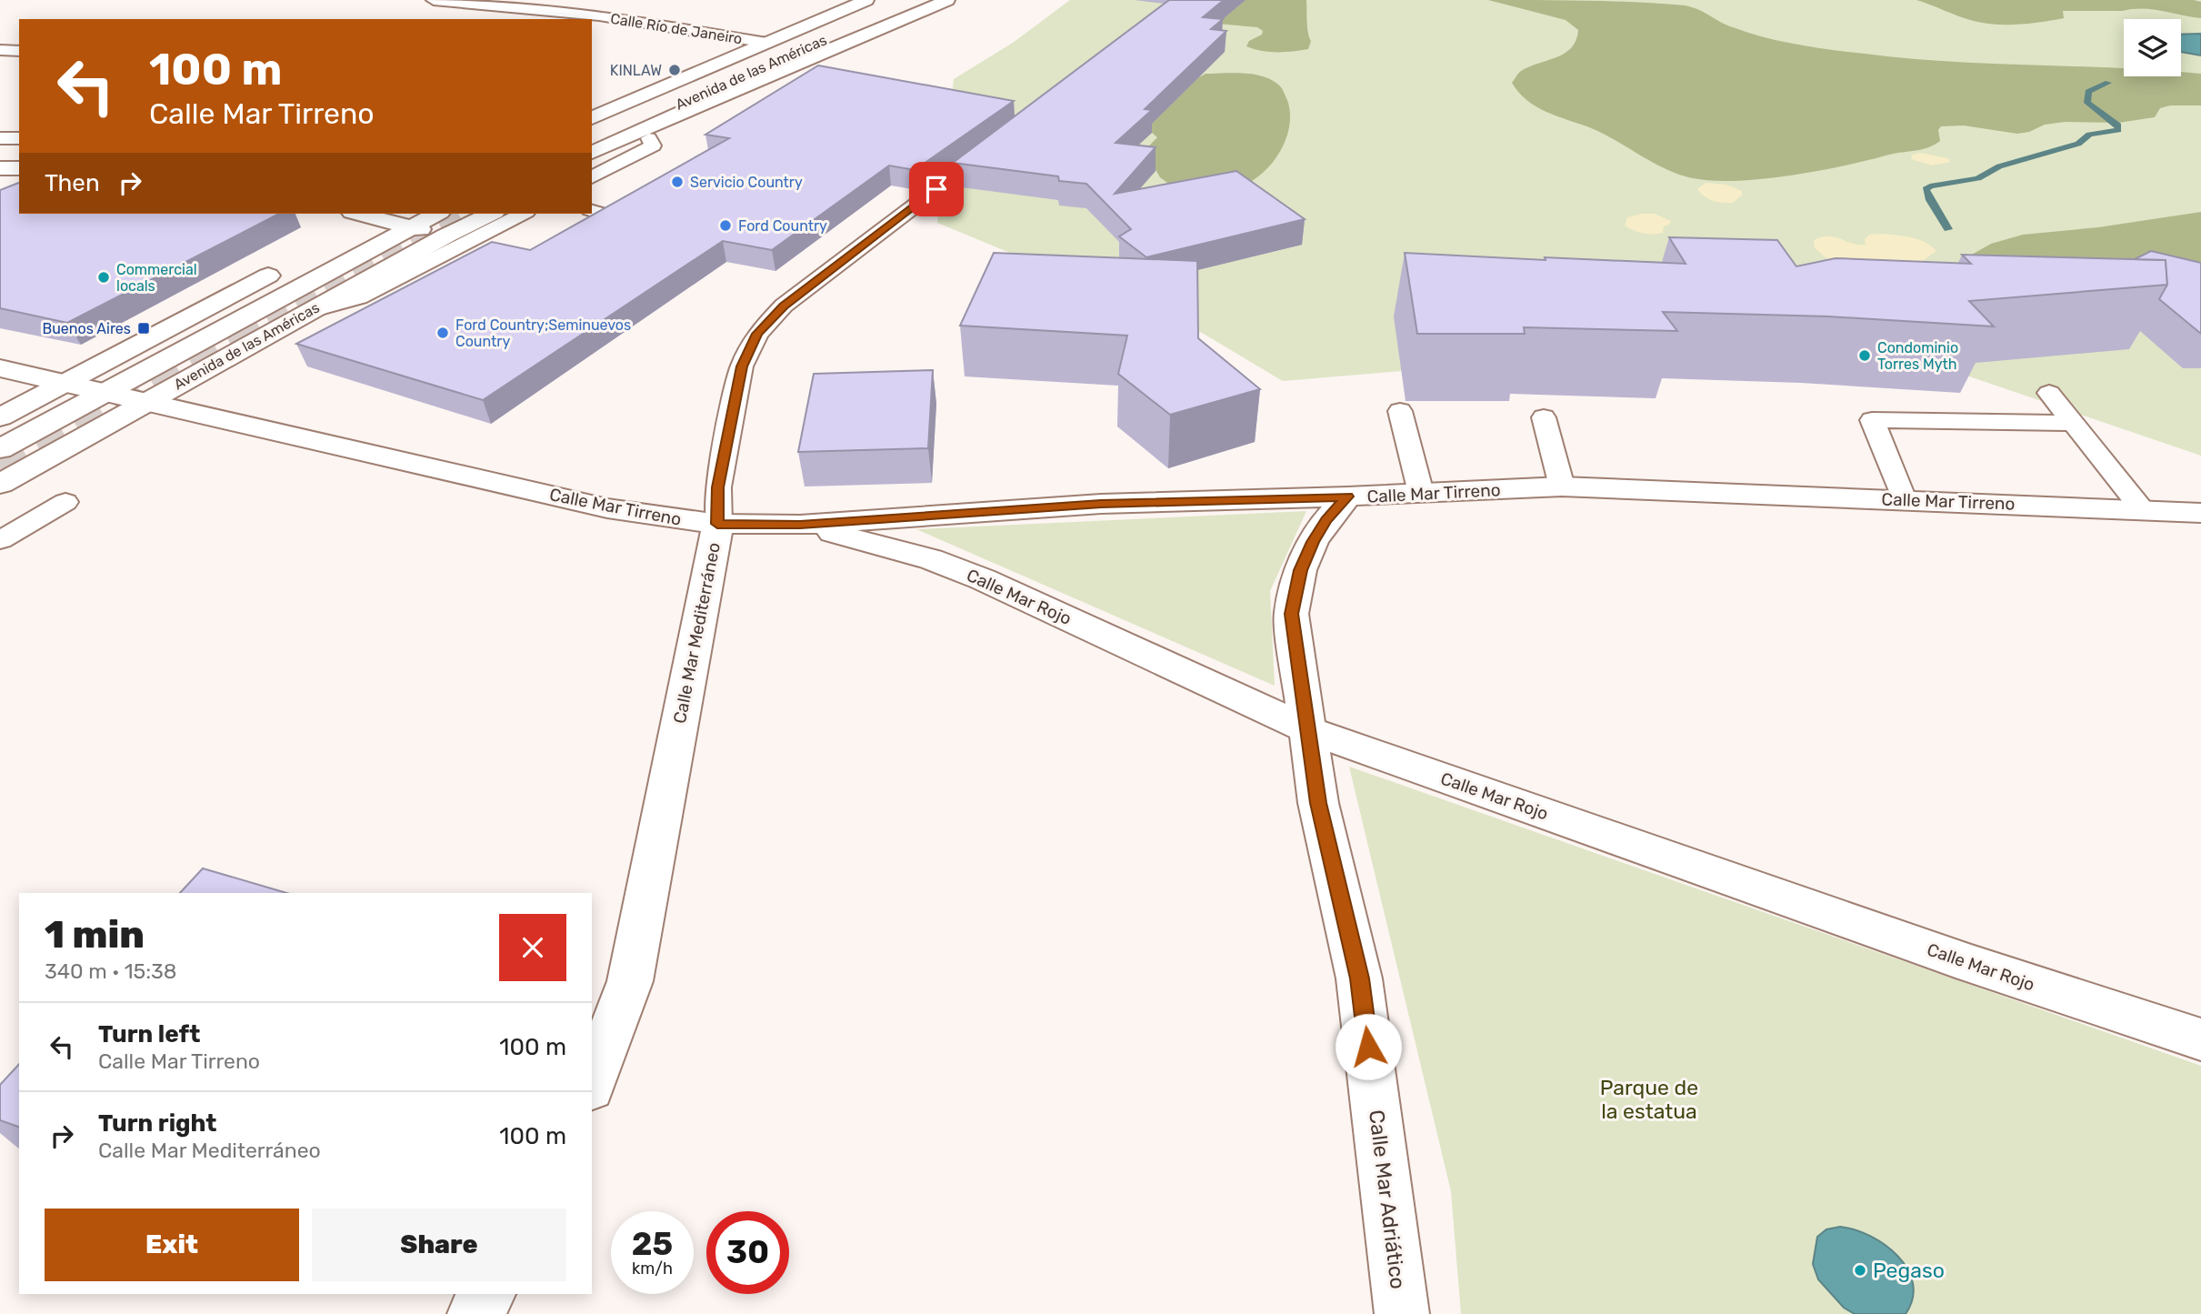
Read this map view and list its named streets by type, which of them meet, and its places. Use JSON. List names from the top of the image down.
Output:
{
  "streets": {
    "street": [
      "Calle Río de Janeiro",
      "Avenida de las Américas",
      "Calle Mar Tirreno",
      "Calle Mar Rojo",
      "Calle Mar Mediterráneo",
      "Calle Mar Adriático"
    ]
  },
  "crossings": [
    ["Calle Río de Janeiro", "Avenida de las Américas"],
    ["Avenida de las Américas", "Calle Mar Tirreno"],
    ["Calle Mar Tirreno", "Calle Mar Rojo"],
    ["Calle Mar Tirreno", "Calle Mar Mediterráneo"],
    ["Calle Mar Tirreno", "Calle Mar Adriático"],
    ["Calle Mar Rojo", "Calle Mar Adriático"]
  ],
  "parks": ["Parque de la estatua"],
  "places": {
    "other": [
      "KINLAW",
      "Servicio Country",
      "Ford Country",
      "Commercial locals",
      "Ford Country;Seminuevos Country",
      "Condominio Torres Myth",
      "Pegaso"
    ],
    "transit": ["Buenos Aires"]
  },
  "page": {
    "turn": ["100 m", "Calle Mar Tirreno"],
    "then": "Then",
    "heading": ["1 min", "340 m · 15:38"],
    "list": [
      {
        "name": "Turn left",
        "note": "Calle Mar Tirreno",
        "value": "100 m"
      },
      {
        "name": "Turn right",
        "note": "Calle Mar Mediterráneo",
        "value": "100 m"
      }
    ],
    "buttons": ["Exit", "Share"],
    "speed": "25 km/h",
    "limit": "30"
  }
}
